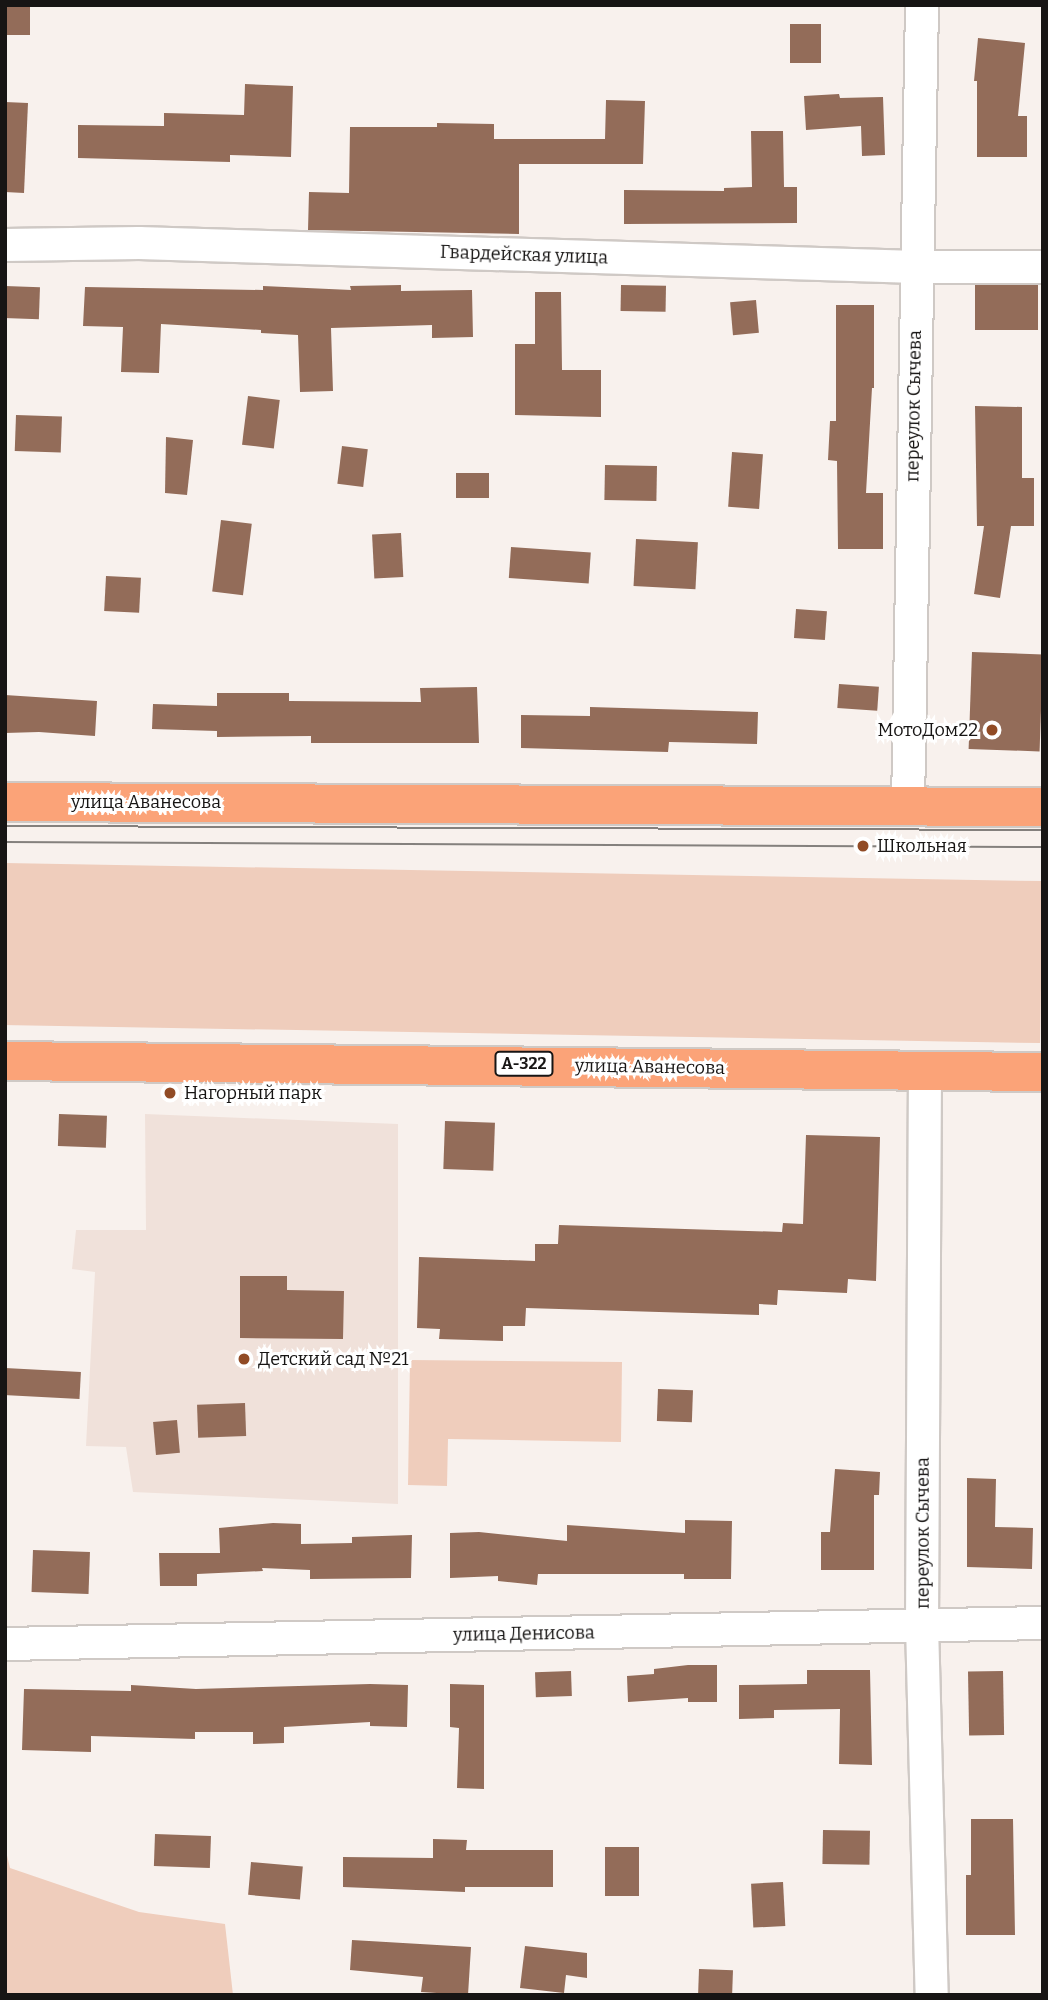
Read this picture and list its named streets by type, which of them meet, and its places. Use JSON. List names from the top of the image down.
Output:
{
  "streets": {
    "highway": ["улица Аванесова", "А-322"],
    "street": ["Гвардейская улица", "переулок Сычева", "улица Денисова"]
  },
  "crossings": [
    ["Гвардейская улица", "переулок Сычева"],
    ["переулок Сычева", "улица Аванесова"],
    ["переулок Сычева", "улица Денисова"]
  ],
  "places": [
    "МотоДом22",
    "Школьная",
    "Нагорный парк",
    "Детский сад №21"
  ]
}
